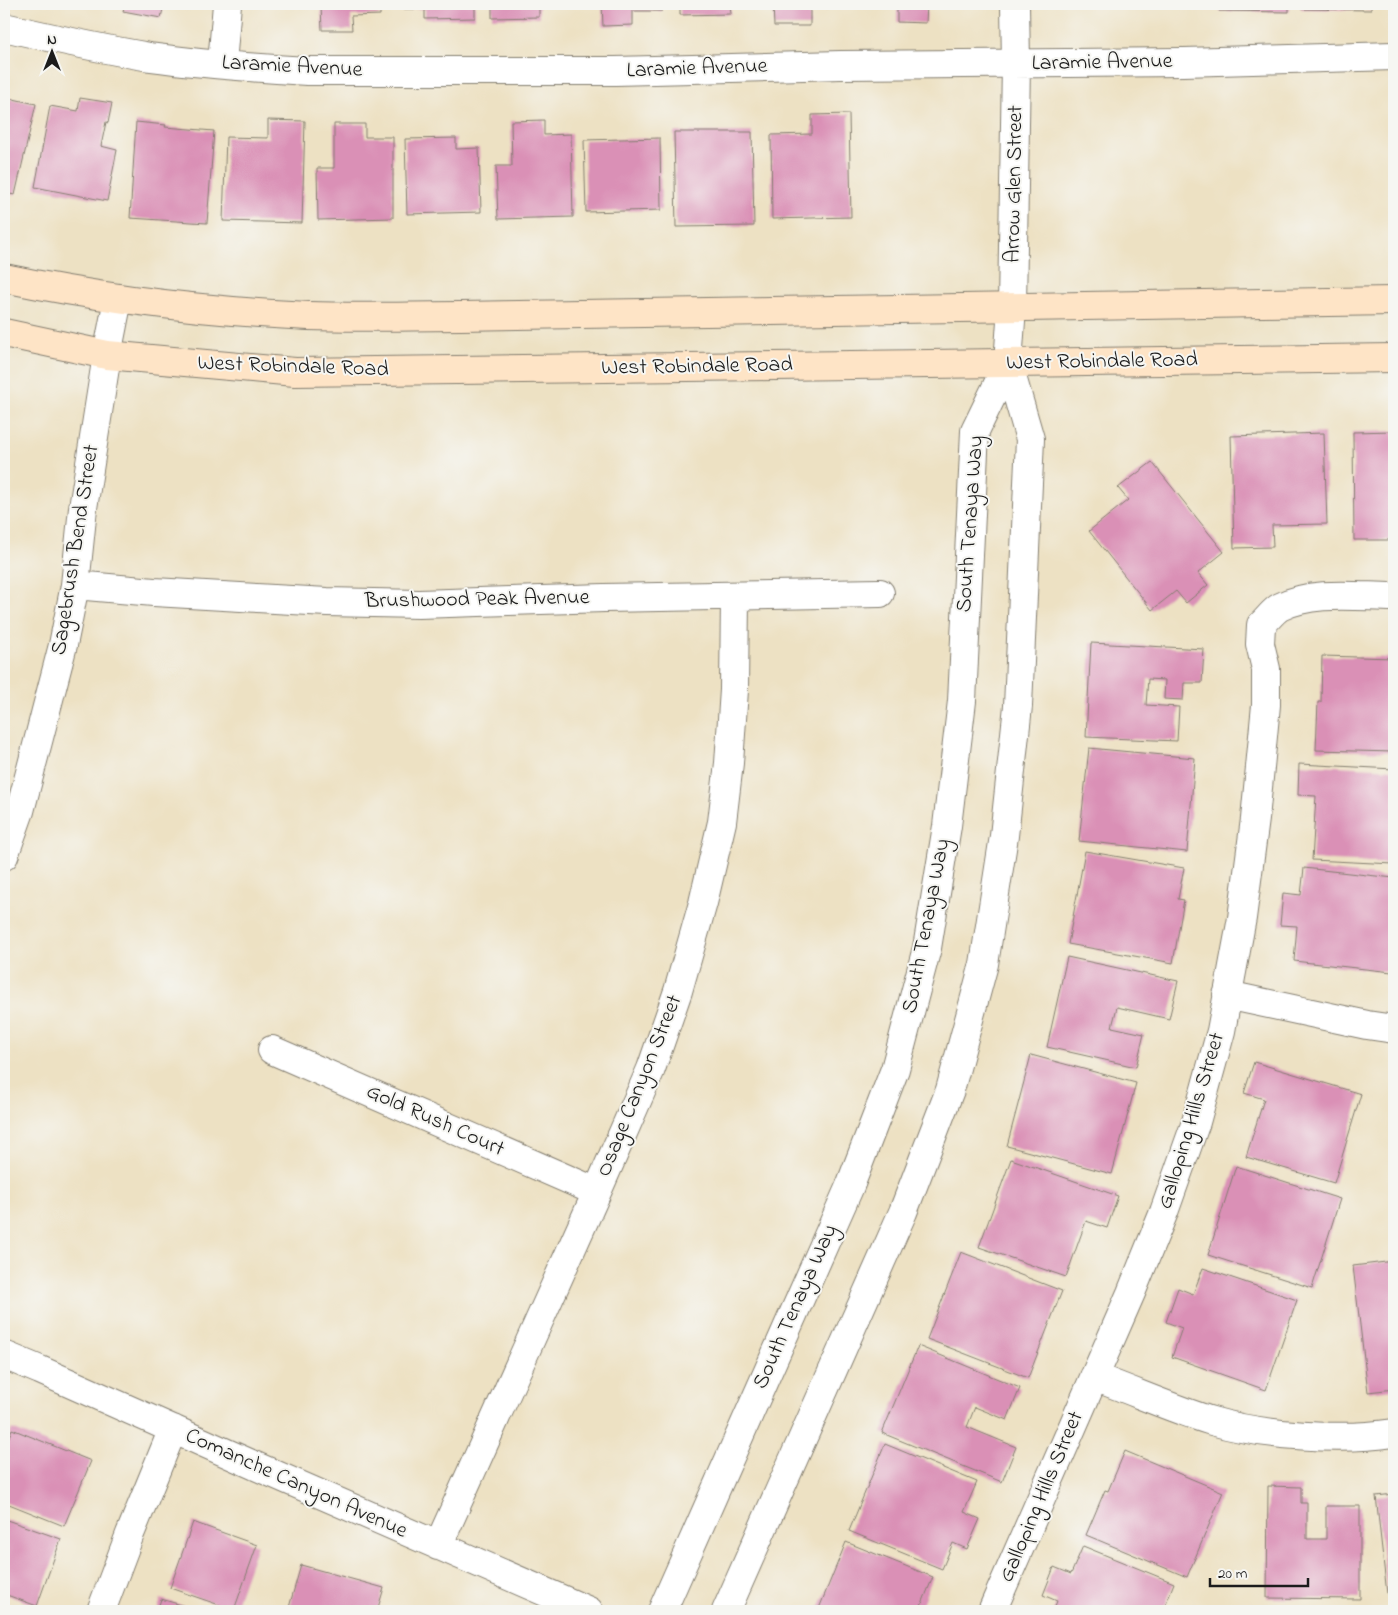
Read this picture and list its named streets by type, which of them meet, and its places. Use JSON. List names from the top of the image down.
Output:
{
  "streets": {
    "main road": ["West Robindale Road"],
    "street": [
      "Laramie Avenue",
      "Arrow Glen Street",
      "South Tenaya Way",
      "Sagebrush Bend Street",
      "Brushwood Peak Avenue",
      "Osage Canyon Street",
      "Gold Rush Court",
      "Galloping Hills Street",
      "Comanche Canyon Avenue"
    ]
  },
  "crossings": [
    ["Laramie Avenue", "Arrow Glen Street"],
    ["Arrow Glen Street", "West Robindale Road"],
    ["Arrow Glen Street", "South Tenaya Way"],
    ["West Robindale Road", "South Tenaya Way"],
    ["West Robindale Road", "Sagebrush Bend Street"],
    ["Sagebrush Bend Street", "Brushwood Peak Avenue"],
    ["Brushwood Peak Avenue", "Osage Canyon Street"],
    ["Osage Canyon Street", "Gold Rush Court"],
    ["Osage Canyon Street", "Comanche Canyon Avenue"]
  ],
  "scale_bar": "20 m",
  "north": "top"
}
